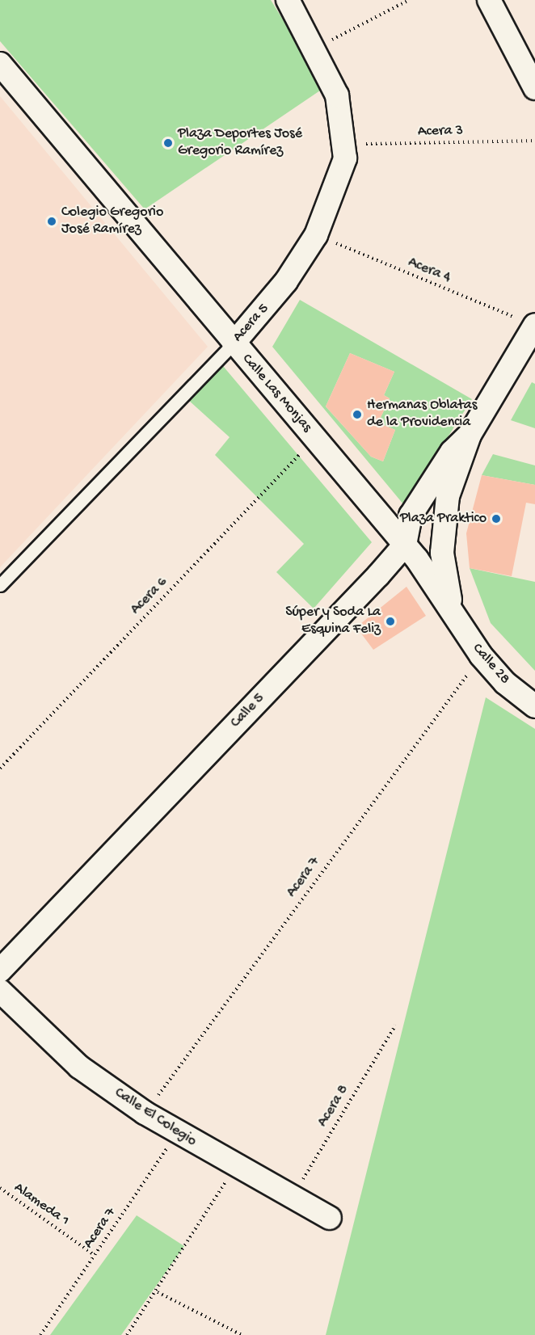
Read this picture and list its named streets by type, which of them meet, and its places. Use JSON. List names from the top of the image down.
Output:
{
  "streets": {
    "street": [
      "Acera 5",
      "Calle Las Monjas",
      "Calle 28",
      "Calle 5",
      "Calle El Colegio"
    ],
    "path": [
      "Acera 3",
      "Acera 4",
      "Acera 6",
      "Acera 7",
      "Acera 8",
      "Alameda 1"
    ]
  },
  "crossings": [
    ["Acera 3", "Acera 5"],
    ["Acera 4", "Acera 5"],
    ["Acera 5", "Calle Las Monjas"],
    ["Calle Las Monjas", "Acera 6"],
    ["Calle Las Monjas", "Calle 28"],
    ["Calle Las Monjas", "Calle 5"],
    ["Calle 28", "Acera 7"],
    ["Acera 7", "Calle El Colegio"],
    ["Acera 7", "Alameda 1"],
    ["Acera 8", "Calle El Colegio"]
  ],
  "places": [
    "Plaza Deportes José Gregorio Ramírez",
    "Colegio Gregorio José Ramírez",
    "Hermanas Oblatas de la Providencia",
    "Plaza Praktico",
    "Súper y Soda La Esquina Feliz"
  ]
}
